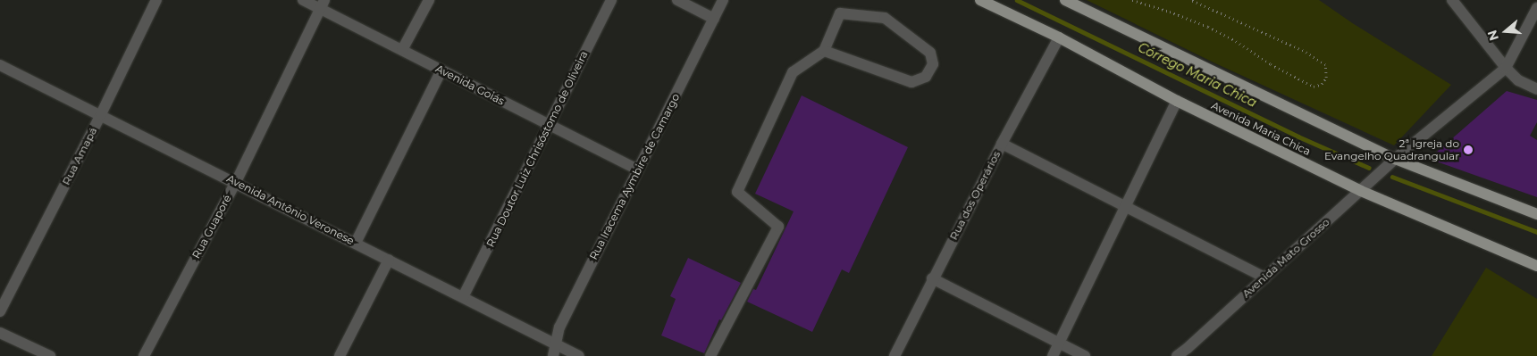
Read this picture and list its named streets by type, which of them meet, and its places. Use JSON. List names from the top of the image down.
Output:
{
  "streets": {
    "main road": ["Avenida Maria Chica"],
    "street": [
      "Avenida Goiás",
      "Rua Doutor Luiz Chrisóstomo de Oliveira",
      "Rua Amapá",
      "Rua Iracema Aymbire de Camargo",
      "Rua dos Operários",
      "Avenida Antônio Veronese",
      "Rua Guaporé",
      "Avenida Mato Grosso"
    ]
  },
  "crossings": [
    ["Avenida Goiás", "Rua Doutor Luiz Chrisóstomo de Oliveira"],
    ["Avenida Goiás", "Rua Iracema Aymbire de Camargo"],
    ["Avenida Goiás", "Rua Guaporé"],
    ["Avenida Maria Chica", "Rua dos Operários"],
    ["Avenida Maria Chica", "Avenida Mato Grosso"],
    ["Rua Doutor Luiz Chrisóstomo de Oliveira", "Avenida Antônio Veronese"],
    ["Rua Amapá", "Avenida Antônio Veronese"],
    ["Rua Iracema Aymbire de Camargo", "Avenida Antônio Veronese"],
    ["Avenida Antônio Veronese", "Rua Guaporé"]
  ],
  "water": ["Córrego Maria Chica"],
  "places": ["2ª Igreja do Evangelho Quadrangular"],
  "north": "left"
}
